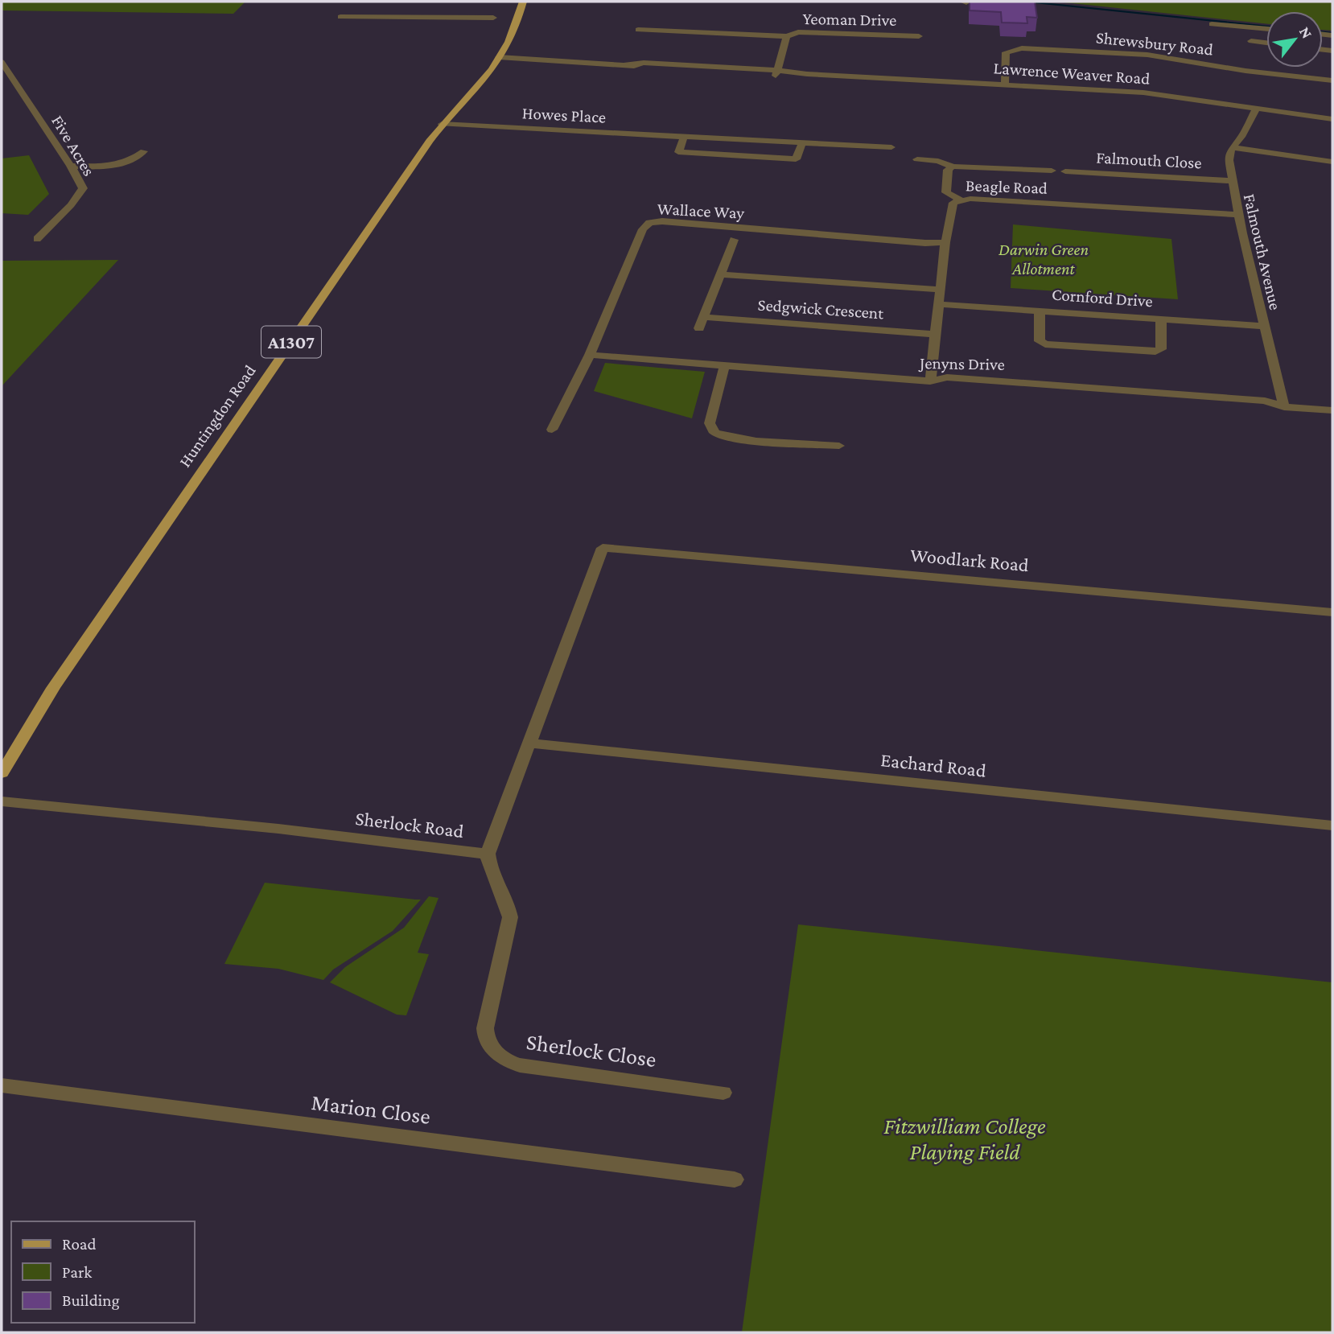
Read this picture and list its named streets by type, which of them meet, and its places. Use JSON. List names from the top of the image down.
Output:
{
  "streets": {
    "main road": ["A1307", "Huntingdon Road"],
    "street": [
      "Yeoman Drive",
      "Shrewsbury Road",
      "Lawrence Weaver Road",
      "Howes Place",
      "Five Acres",
      "Falmouth Close",
      "Beagle Road",
      "Wallace Way",
      "Falmouth Avenue",
      "Cornford Drive",
      "Sedgwick Crescent",
      "Jenyns Drive",
      "Woodlark Road",
      "Eachard Road",
      "Sherlock Road",
      "Sherlock Close",
      "Marion Close"
    ]
  },
  "crossings": [
    ["Yeoman Drive", "Lawrence Weaver Road"],
    ["Shrewsbury Road", "Lawrence Weaver Road"],
    ["Lawrence Weaver Road", "Huntingdon Road"],
    ["Howes Place", "Huntingdon Road"],
    ["Falmouth Close", "Falmouth Avenue"],
    ["Beagle Road", "Wallace Way"],
    ["Beagle Road", "Falmouth Avenue"],
    ["Beagle Road", "Cornford Drive"],
    ["Beagle Road", "Sedgwick Crescent"],
    ["Beagle Road", "Jenyns Drive"],
    ["Wallace Way", "Jenyns Drive"],
    ["Falmouth Avenue", "Cornford Drive"],
    ["Falmouth Avenue", "Jenyns Drive"],
    ["Woodlark Road", "Sherlock Road"],
    ["Eachard Road", "Sherlock Road"],
    ["Sherlock Road", "Sherlock Close"]
  ],
  "parks": ["Darwin Green Allotment", "Fitzwilliam College Playing Field"],
  "legend": ["Road", "Park", "Building"],
  "north": "top right"
}
